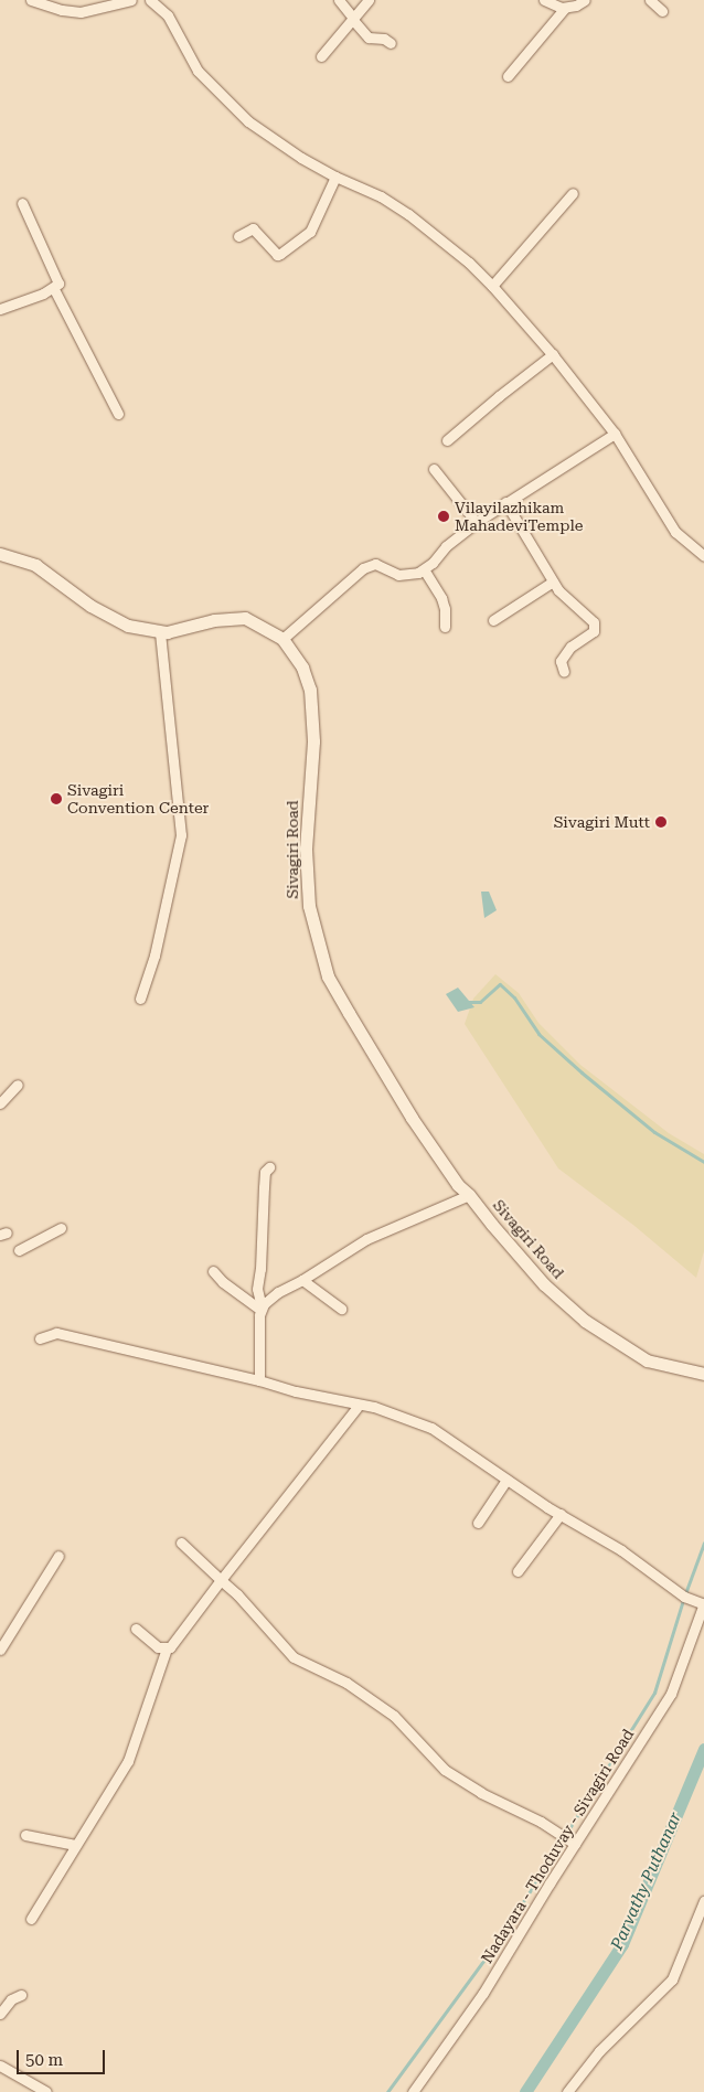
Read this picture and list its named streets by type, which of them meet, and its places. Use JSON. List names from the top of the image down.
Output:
{
  "streets": {
    "main road": ["Sivagiri Road"],
    "street": ["Nadayara - Thoduvay - Sivagiri Road"]
  },
  "water": ["Parvathy Puthanar"],
  "places": ["Vilayilazhikam MahadeviTemple", "Sivagiri Convention Center", "Sivagiri Mutt"],
  "scale_bar": "50 m"
}
